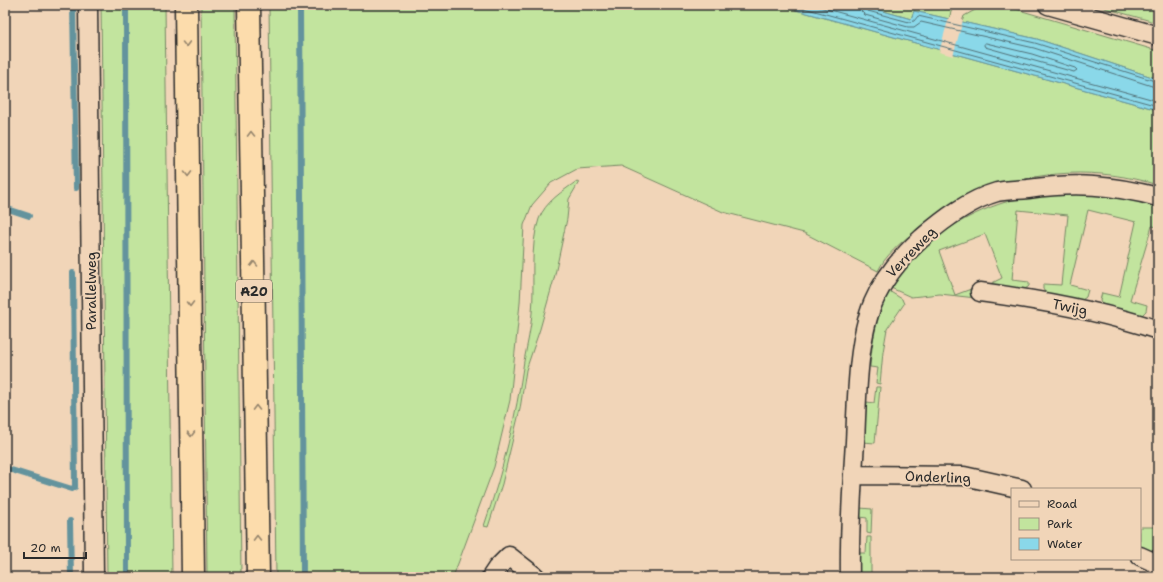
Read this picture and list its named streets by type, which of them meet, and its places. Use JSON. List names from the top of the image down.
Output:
{
  "streets": {
    "highway": ["A20"],
    "street": [
      "Verreweg",
      "Parallelweg",
      "Twijg",
      "Onderling"
    ]
  },
  "crossings": [
    ["Verreweg", "Onderling"]
  ],
  "legend": ["Road", "Park", "Water"],
  "scale_bar": "20 m"
}
